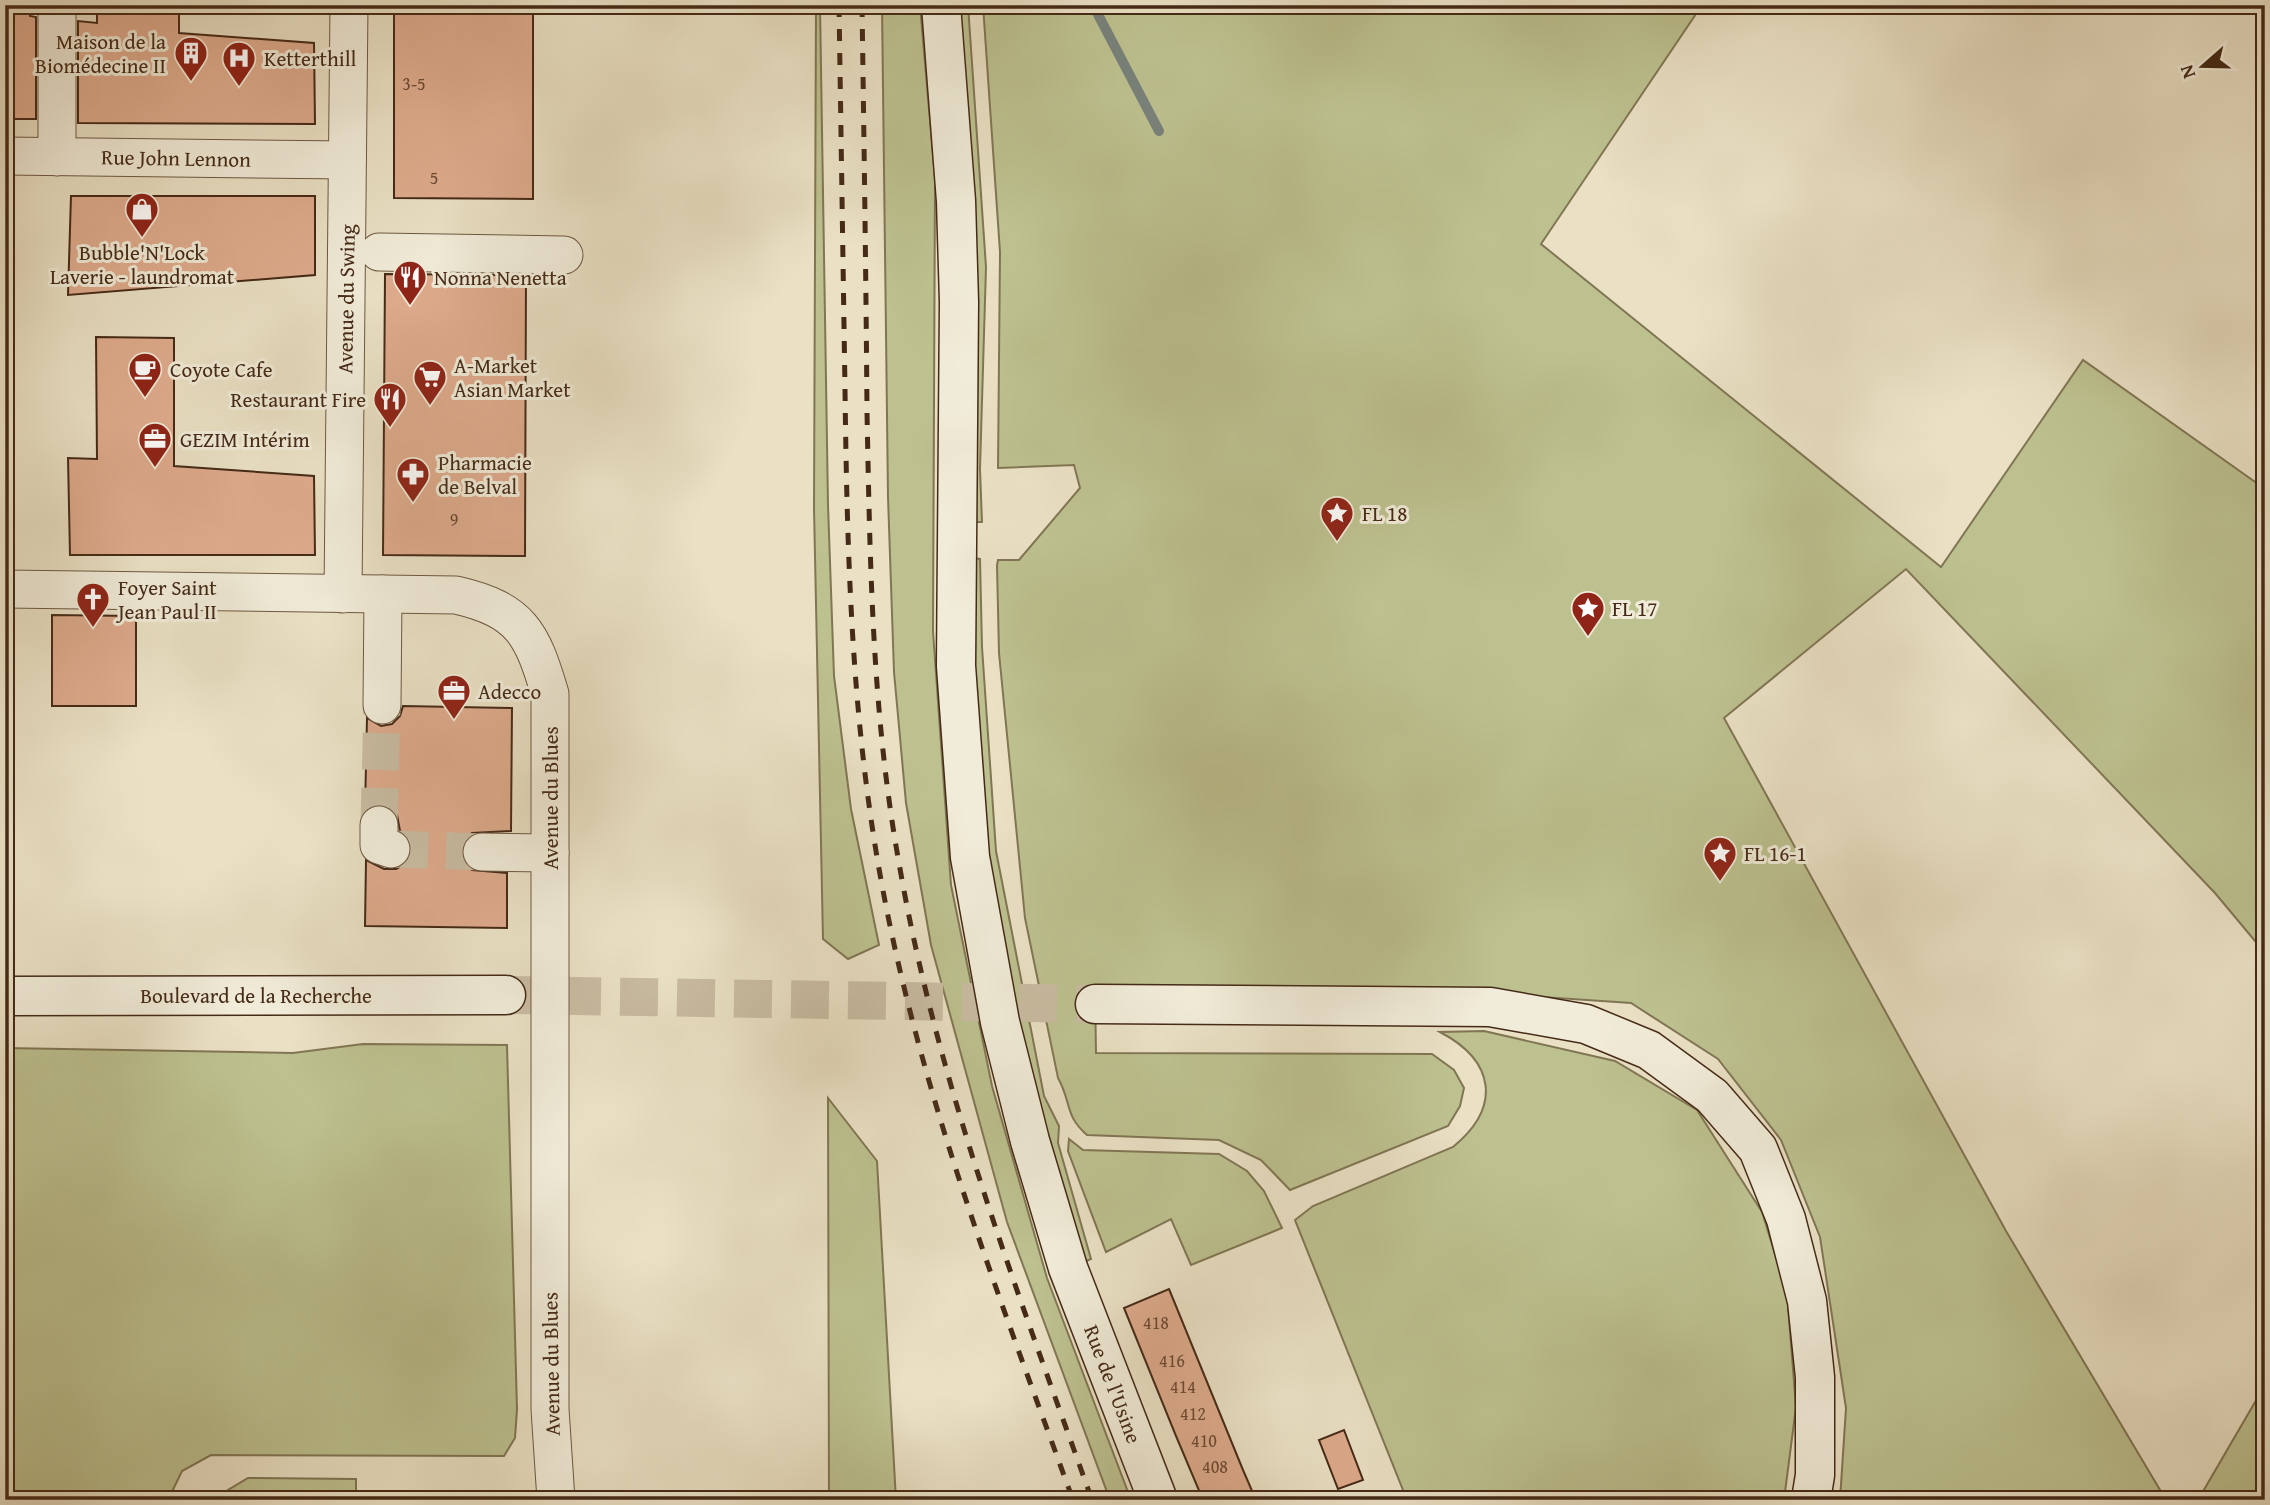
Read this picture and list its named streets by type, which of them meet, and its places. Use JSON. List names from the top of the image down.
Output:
{
  "streets": {
    "main road": ["Boulevard de la Recherche", "Rue de l'Usine"],
    "street": ["Rue John Lennon", "Avenue du Swing", "Avenue du Blues"]
  },
  "crossings": [
    ["Rue John Lennon", "Avenue du Swing"],
    ["Avenue du Swing", "Avenue du Blues"]
  ],
  "places": {
    "building": ["Maison de la Biomédecine II"],
    "hospital": ["Ketterthill"],
    "shop": ["Bubble'N'Lock Laverie - laundromat"],
    "restaurant": ["Nonna Nenetta", "Restaurant Fire"],
    "cafe": ["Coyote Cafe"],
    "supermarket": ["A-Market Asian Market"],
    "office": ["GEZIM Intérim", "Adecco"],
    "pharmacy": ["Pharmacie de Belval"],
    "place": ["FL 18", "FL 17", "FL 16-1"],
    "church": ["Foyer Saint Jean Paul II"]
  },
  "house_numbers": [
    "3-5",
    "5",
    "9",
    "418",
    "416",
    "414",
    "412",
    "410",
    "408"
  ],
  "north": "left"
}
